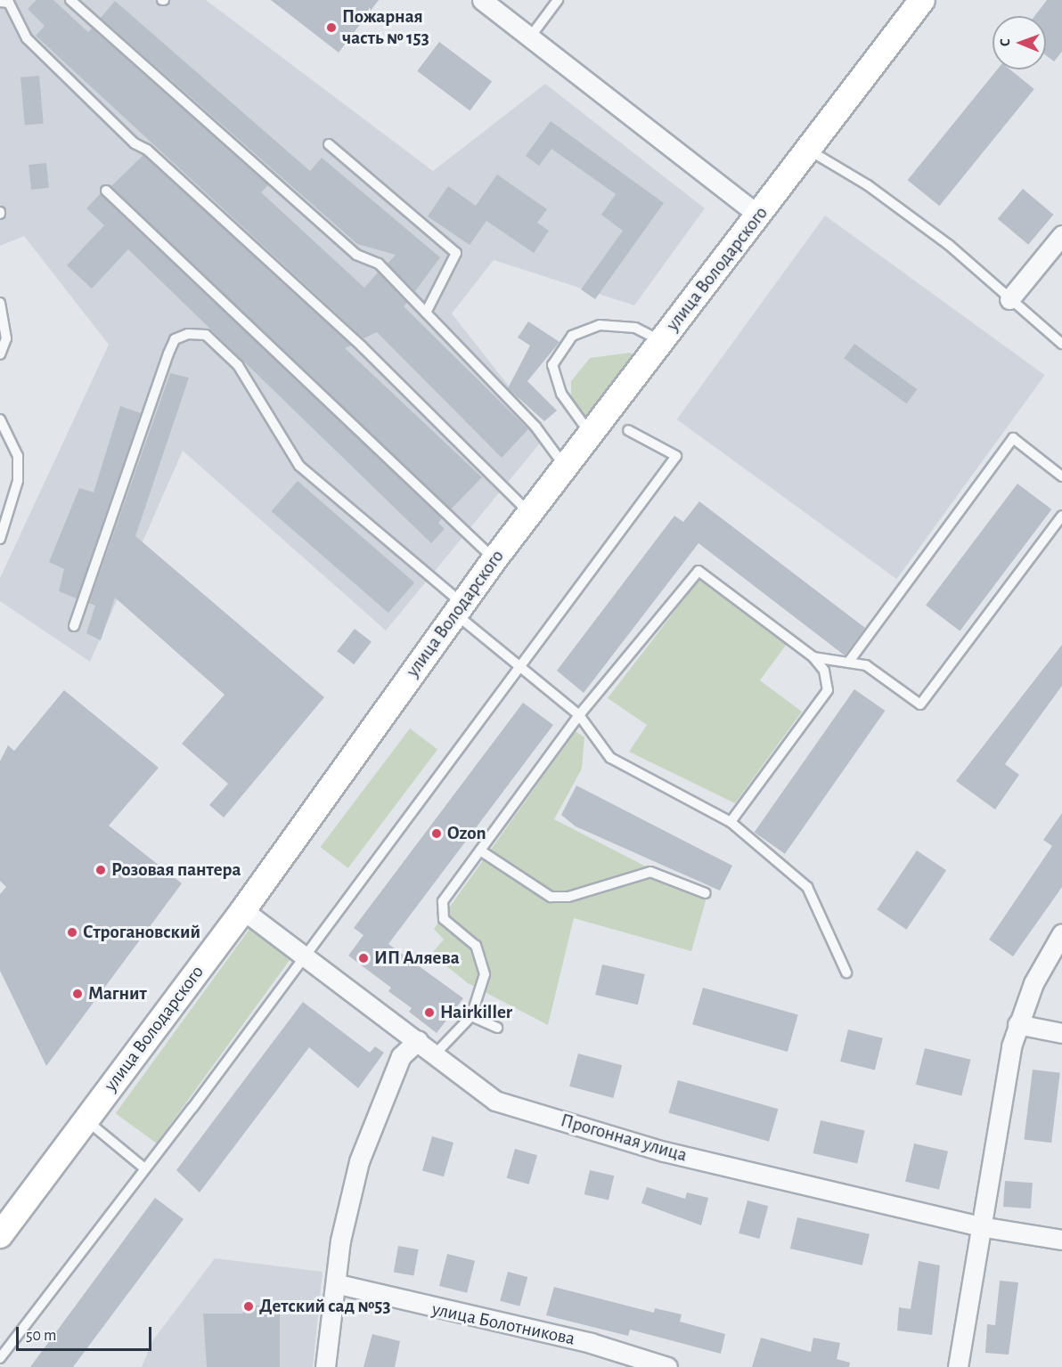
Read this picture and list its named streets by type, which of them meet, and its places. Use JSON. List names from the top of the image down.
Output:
{
  "streets": {
    "main road": ["улица Володарского"],
    "street": ["Прогонная улица", "улица Болотникова"]
  },
  "crossings": [
    ["улица Володарского", "Прогонная улица"]
  ],
  "places": [
    "Пожарная часть № 153",
    "Ozon",
    "Розовая пантера",
    "Строгановский",
    "ИП Аляева",
    "Магнит",
    "Hairkiller",
    "Детский сад №53"
  ],
  "scale_bar": "50 m",
  "north": "left"
}
